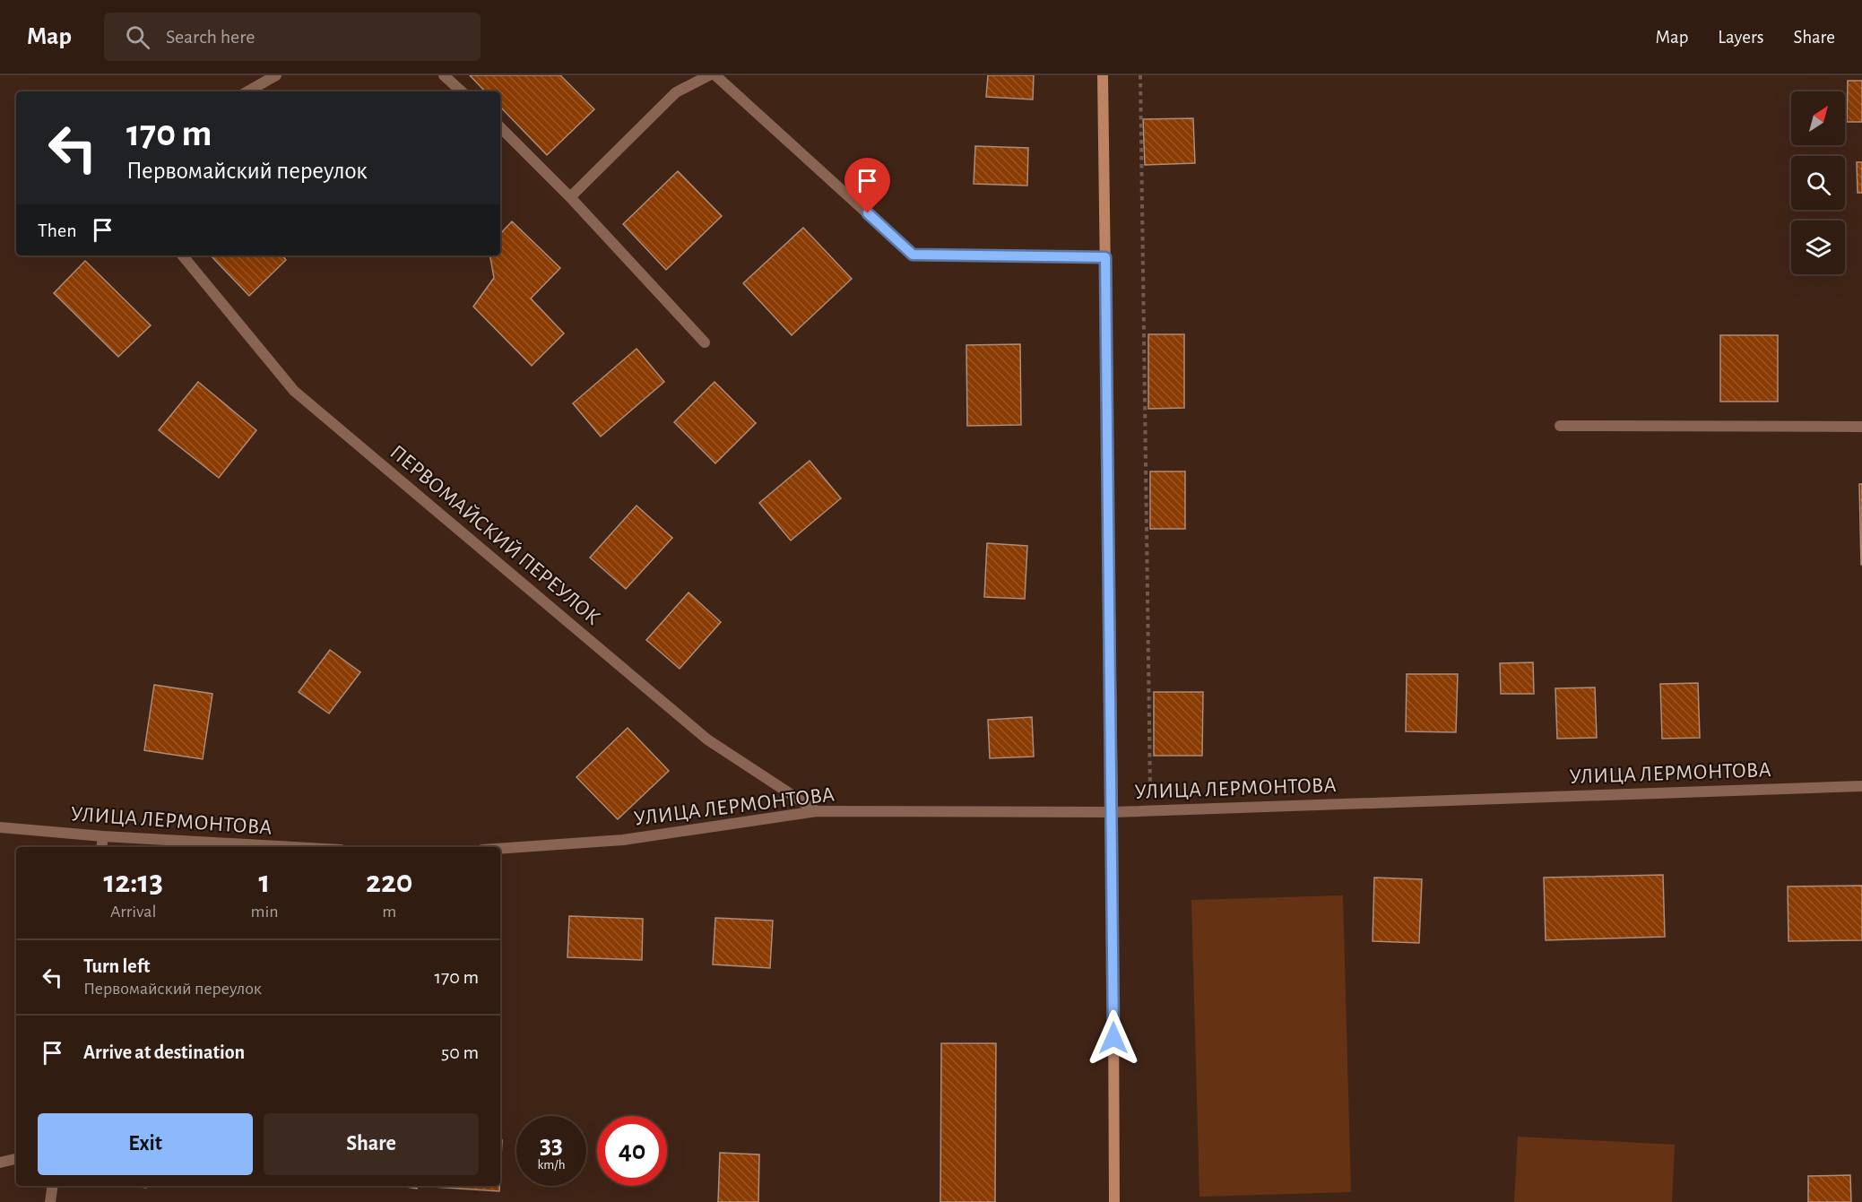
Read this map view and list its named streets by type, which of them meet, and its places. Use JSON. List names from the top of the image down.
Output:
{
  "streets": {
    "street": ["ПЕРВОМАЙСКИЙ ПЕРЕУЛОК", "УЛИЦА ЛЕРМОНТОВА"]
  },
  "crossings": [
    ["ПЕРВОМАЙСКИЙ ПЕРЕУЛОК", "УЛИЦА ЛЕРМОНТОВА"]
  ],
  "north": "top right",
  "page": {
    "header": "Map",
    "search": "Search here",
    "nav": ["Map", "Layers", "Share"],
    "turn": ["170 m", "Первомайский переулок"],
    "then": "Then",
    "eta": [
      "12:13",
      "Arrival",
      "1",
      "min",
      "220",
      "m"
    ],
    "list": [
      {
        "name": "Turn left",
        "note": "Первомайский переулок",
        "value": "170 m"
      },
      {
        "name": "Arrive at destination",
        "value": "50 m"
      }
    ],
    "buttons": ["Exit", "Share"],
    "speed": "33 km/h",
    "limit": "40"
  }
}
